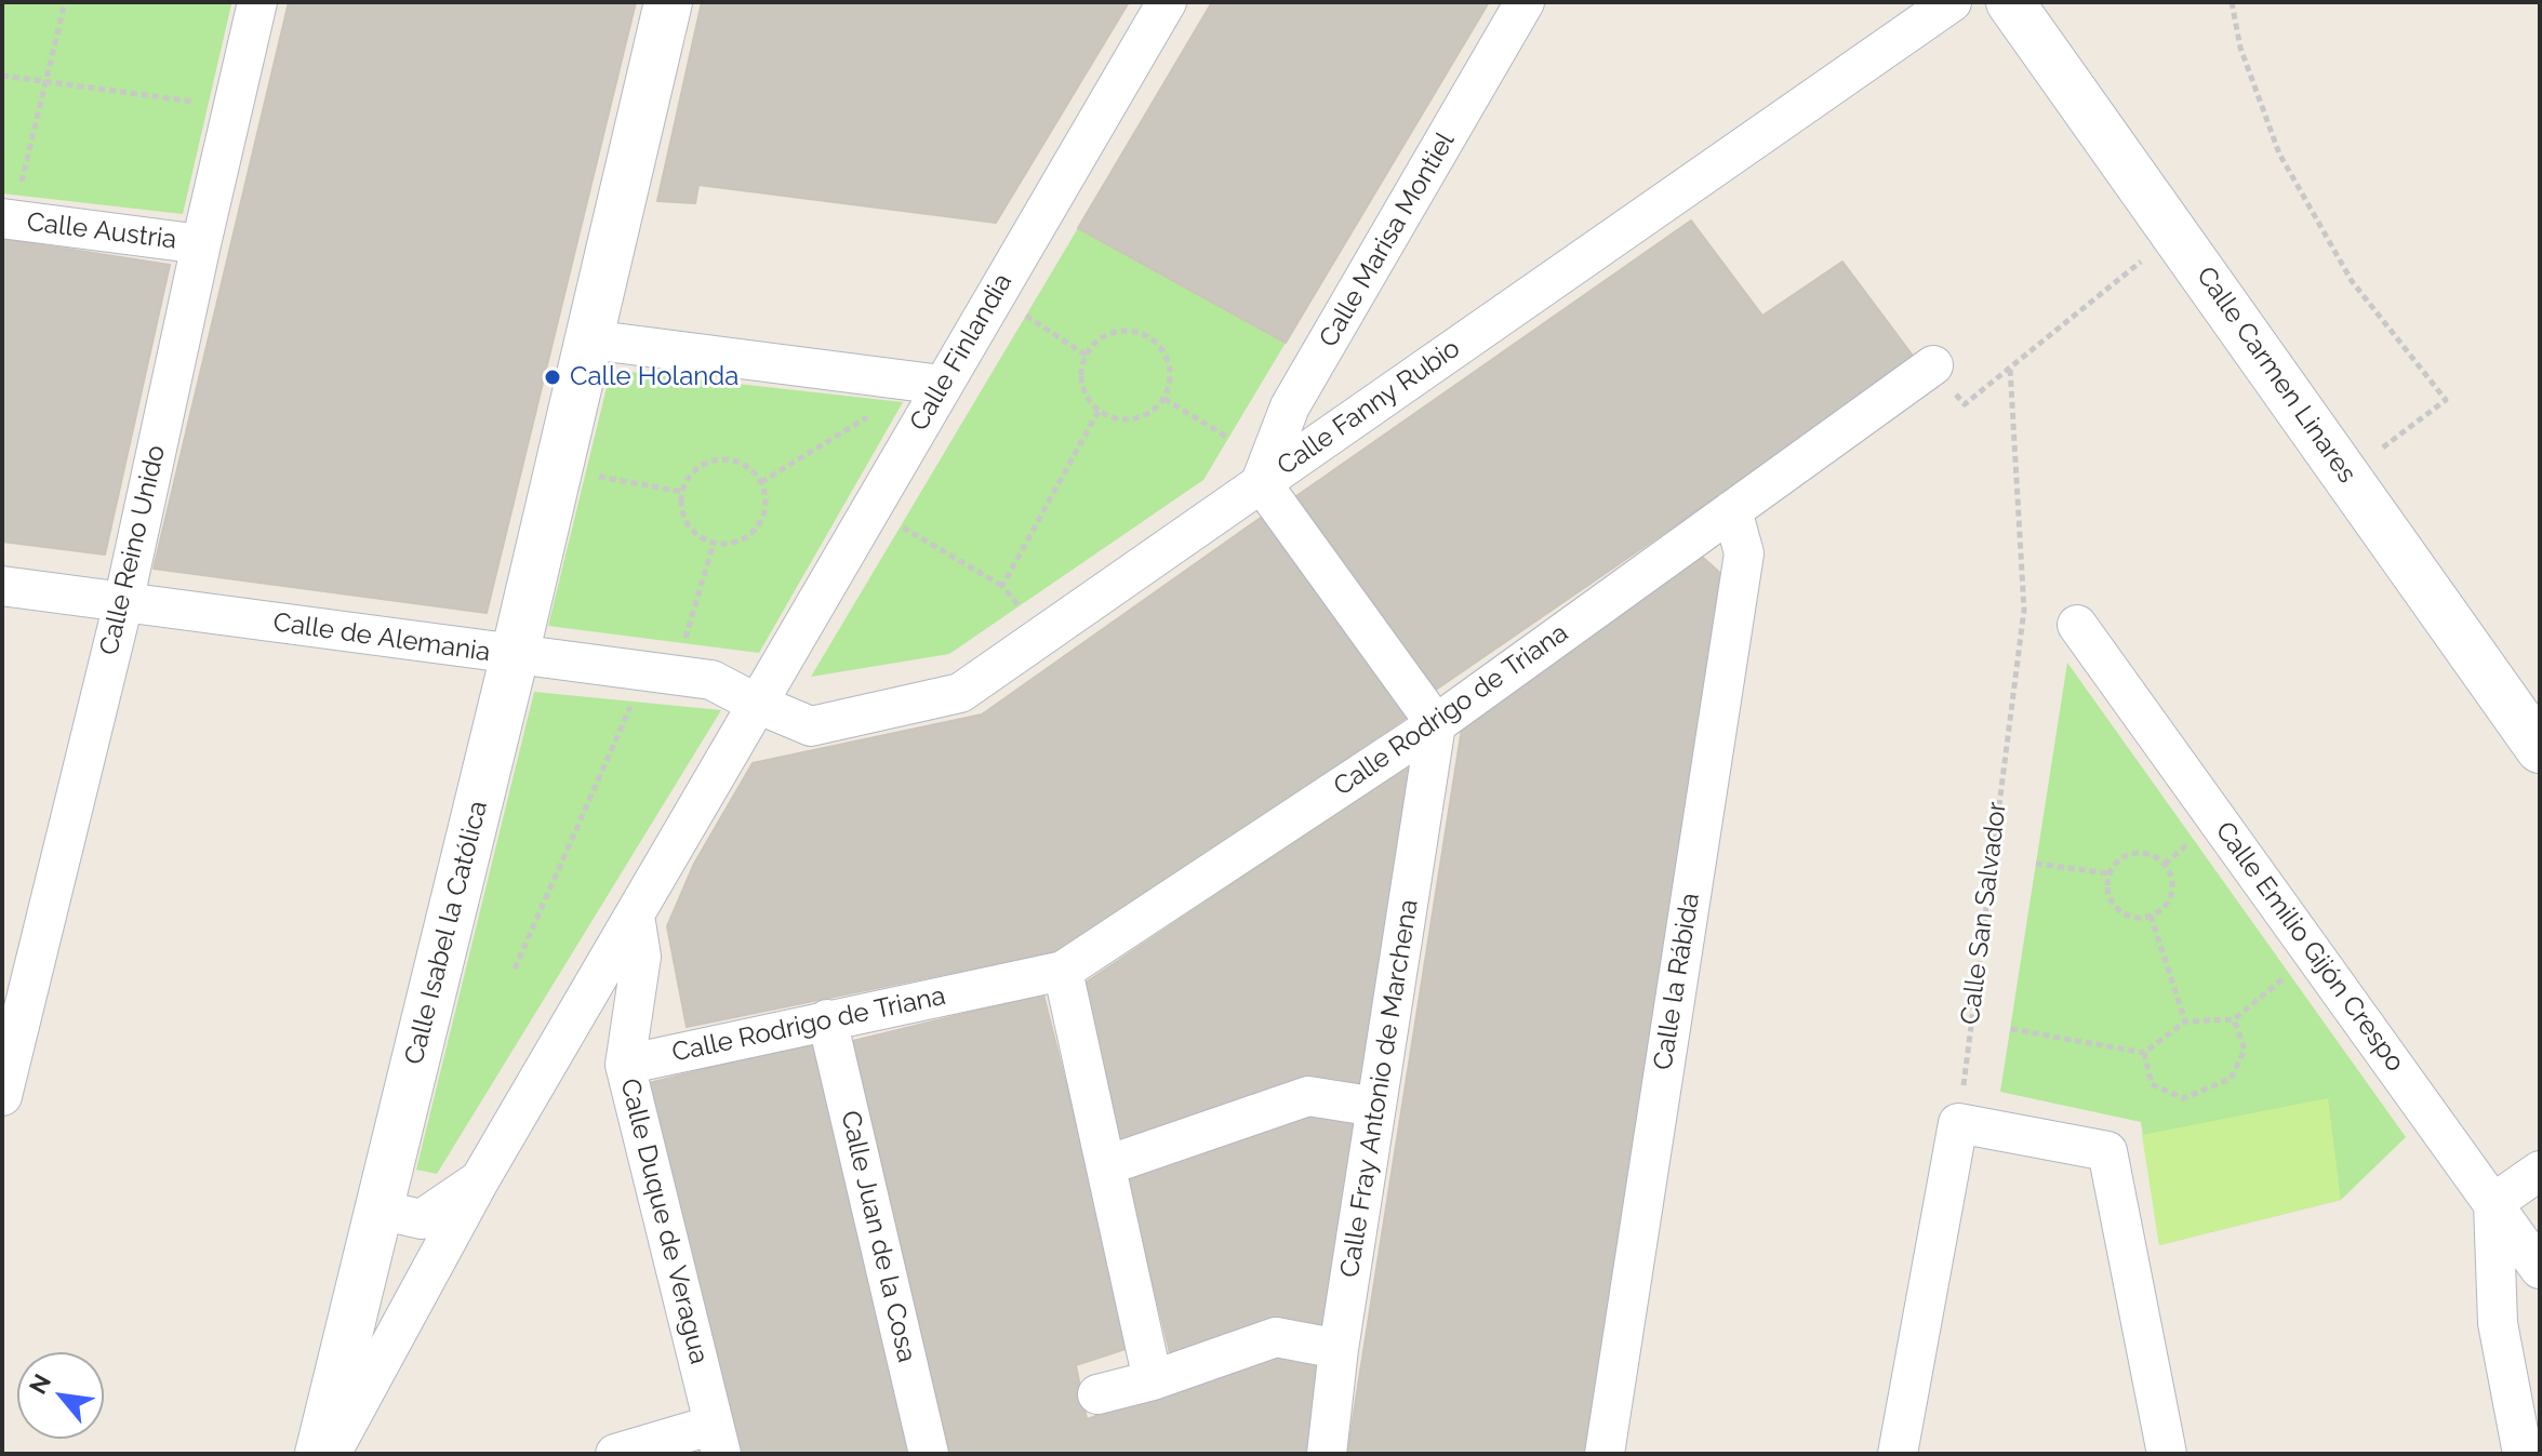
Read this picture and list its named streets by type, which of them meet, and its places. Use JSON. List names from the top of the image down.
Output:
{
  "streets": {
    "street": [
      "Calle Austria",
      "Calle Marisa Montiel",
      "Calle Finlandia",
      "Calle Carmen Linares",
      "Calle Fanny Rubio",
      "Calle Reino Unido",
      "Calle de Alemania",
      "Calle Rodrigo de Triana",
      "Calle Isabel la Católica",
      "Calle Emilio Gijón Crespo",
      "Calle la Rábida",
      "Calle Fray Antonio de Marchena",
      "Calle Duque de Veragua",
      "Calle Juan de la Cosa"
    ],
    "path": ["Calle San Salvador"]
  },
  "crossings": [
    ["Calle Austria", "Calle Reino Unido"],
    ["Calle Marisa Montiel", "Calle Fanny Rubio"],
    ["Calle Finlandia", "Calle Fanny Rubio"],
    ["Calle Finlandia", "Calle de Alemania"],
    ["Calle Fanny Rubio", "Calle de Alemania"],
    ["Calle Reino Unido", "Calle de Alemania"],
    ["Calle de Alemania", "Calle Isabel la Católica"],
    ["Calle Rodrigo de Triana", "Calle la Rábida"],
    ["Calle Rodrigo de Triana", "Calle Fray Antonio de Marchena"],
    ["Calle Rodrigo de Triana", "Calle Duque de Veragua"],
    ["Calle Rodrigo de Triana", "Calle Juan de la Cosa"]
  ],
  "places": ["Calle Holanda"],
  "north": "top left"
}
